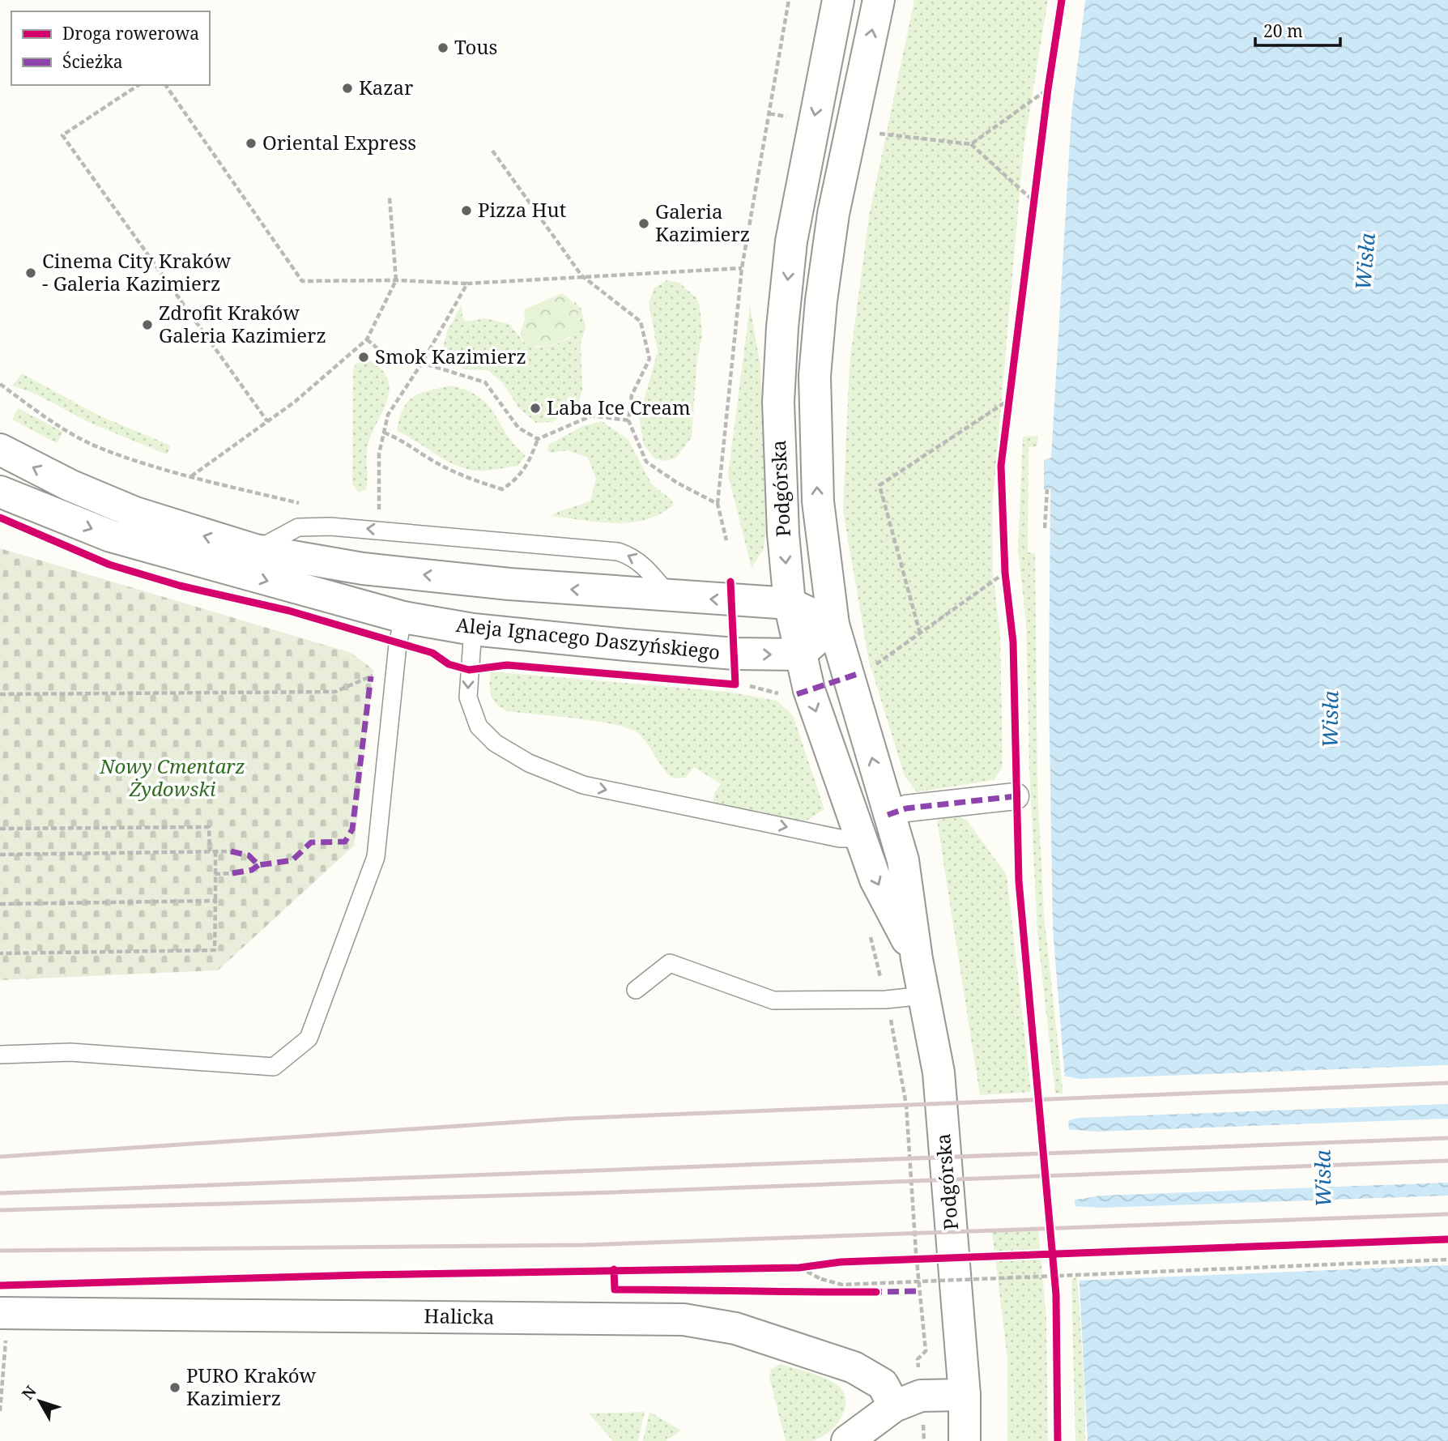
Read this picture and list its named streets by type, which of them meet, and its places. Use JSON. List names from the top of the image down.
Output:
{
  "streets": {
    "street": ["Podgórska", "Aleja Ignacego Daszyńskiego", "Halicka"]
  },
  "crossings": [
    ["Podgórska", "Aleja Ignacego Daszyńskiego"]
  ],
  "water": ["Wisła"],
  "parks": ["Nowy Cmentarz Żydowski"],
  "places": [
    "Tous",
    "Kazar",
    "Oriental Express",
    "Pizza Hut",
    "Galeria Kazimierz",
    "Cinema City Kraków - Galeria Kazimierz",
    "Zdrofit Kraków Galeria Kazimierz",
    "Smok Kazimierz",
    "Laba Ice Cream",
    "PURO Kraków Kazimierz"
  ],
  "legend": ["Droga rowerowa", "Ścieżka"],
  "scale_bar": "20 m",
  "north": "top left"
}
